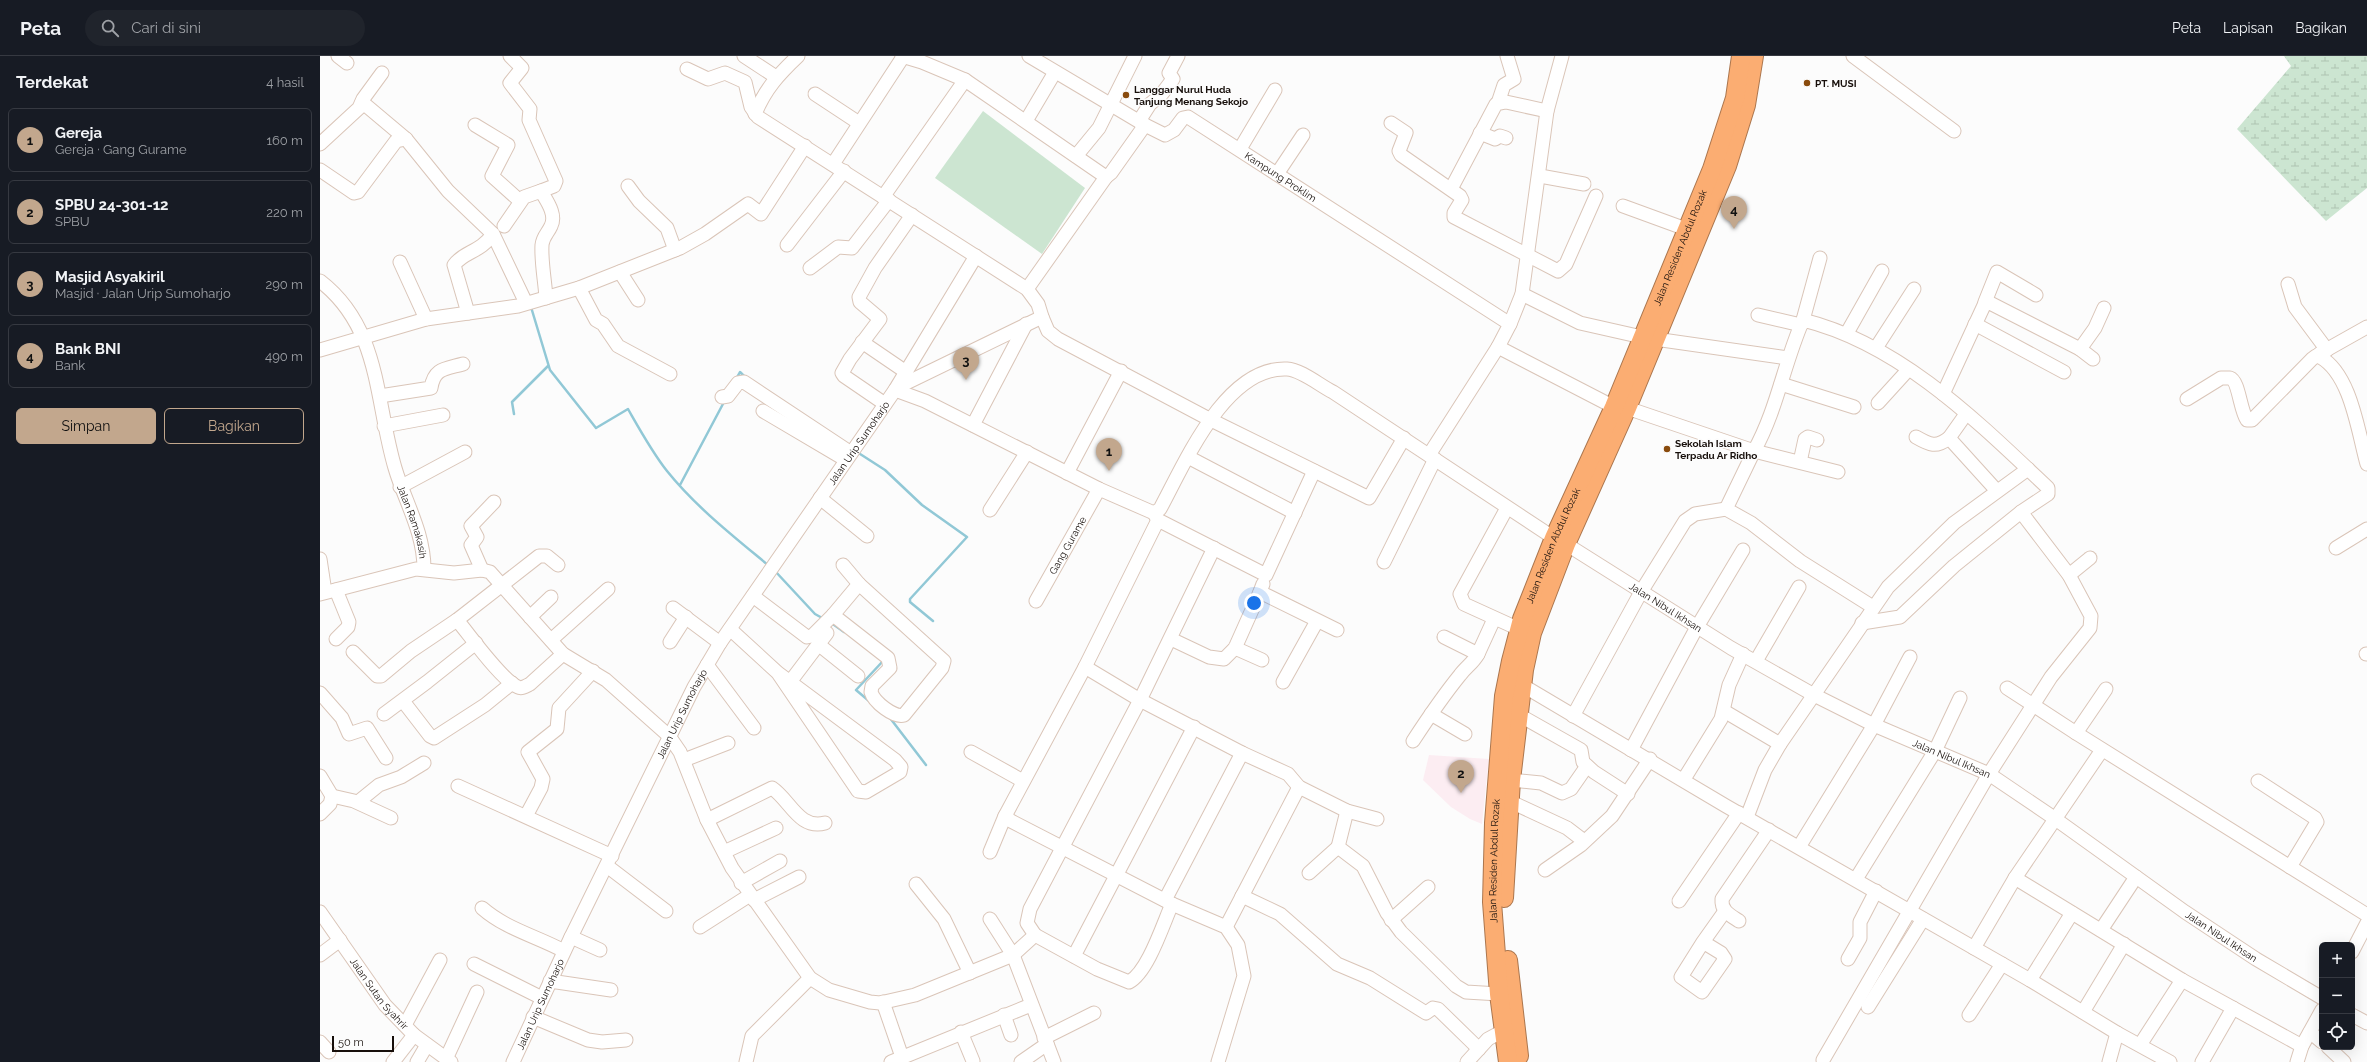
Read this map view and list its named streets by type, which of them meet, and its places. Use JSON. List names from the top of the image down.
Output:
{
  "streets": {
    "highway": ["Jalan Residen Abdul Rozak"],
    "street": [
      "Kampung Proklim",
      "Jalan Urip Sumoharjo",
      "Jalan Ramakasih",
      "Gang Gurame",
      "Jalan Nibul Ikhsan",
      "Jalan Sutan Syahrir"
    ]
  },
  "crossings": [
    ["Jalan Residen Abdul Rozak", "Jalan Nibul Ikhsan"]
  ],
  "places": ["PT. MUSI", "Langgar Nurul Huda Tanjung Menang Sekojo", "Sekolah Islam Terpadu Ar Ridho"],
  "scale_bar": "50 m",
  "page": {
    "header": "Peta",
    "search": "Cari di sini",
    "nav": ["Peta", "Lapisan", "Bagikan"],
    "heading": ["Terdekat", "4 hasil"],
    "list": [
      {
        "mark": "1",
        "name": "Gereja",
        "note": "Gereja · Gang Gurame",
        "value": "160 m"
      },
      {
        "mark": "2",
        "name": "SPBU 24-301-12",
        "note": "SPBU",
        "value": "220 m"
      },
      {
        "mark": "3",
        "name": "Masjid Asyakiril",
        "note": "Masjid · Jalan Urip Sumoharjo",
        "value": "290 m"
      },
      {
        "mark": "4",
        "name": "Bank BNI",
        "note": "Bank",
        "value": "490 m"
      }
    ],
    "pins": [
      "4",
      "3",
      "1",
      "2"
    ],
    "buttons": ["Simpan", "Bagikan"],
    "map_buttons": ["+", "−"],
    "scale": "50 m"
  }
}
